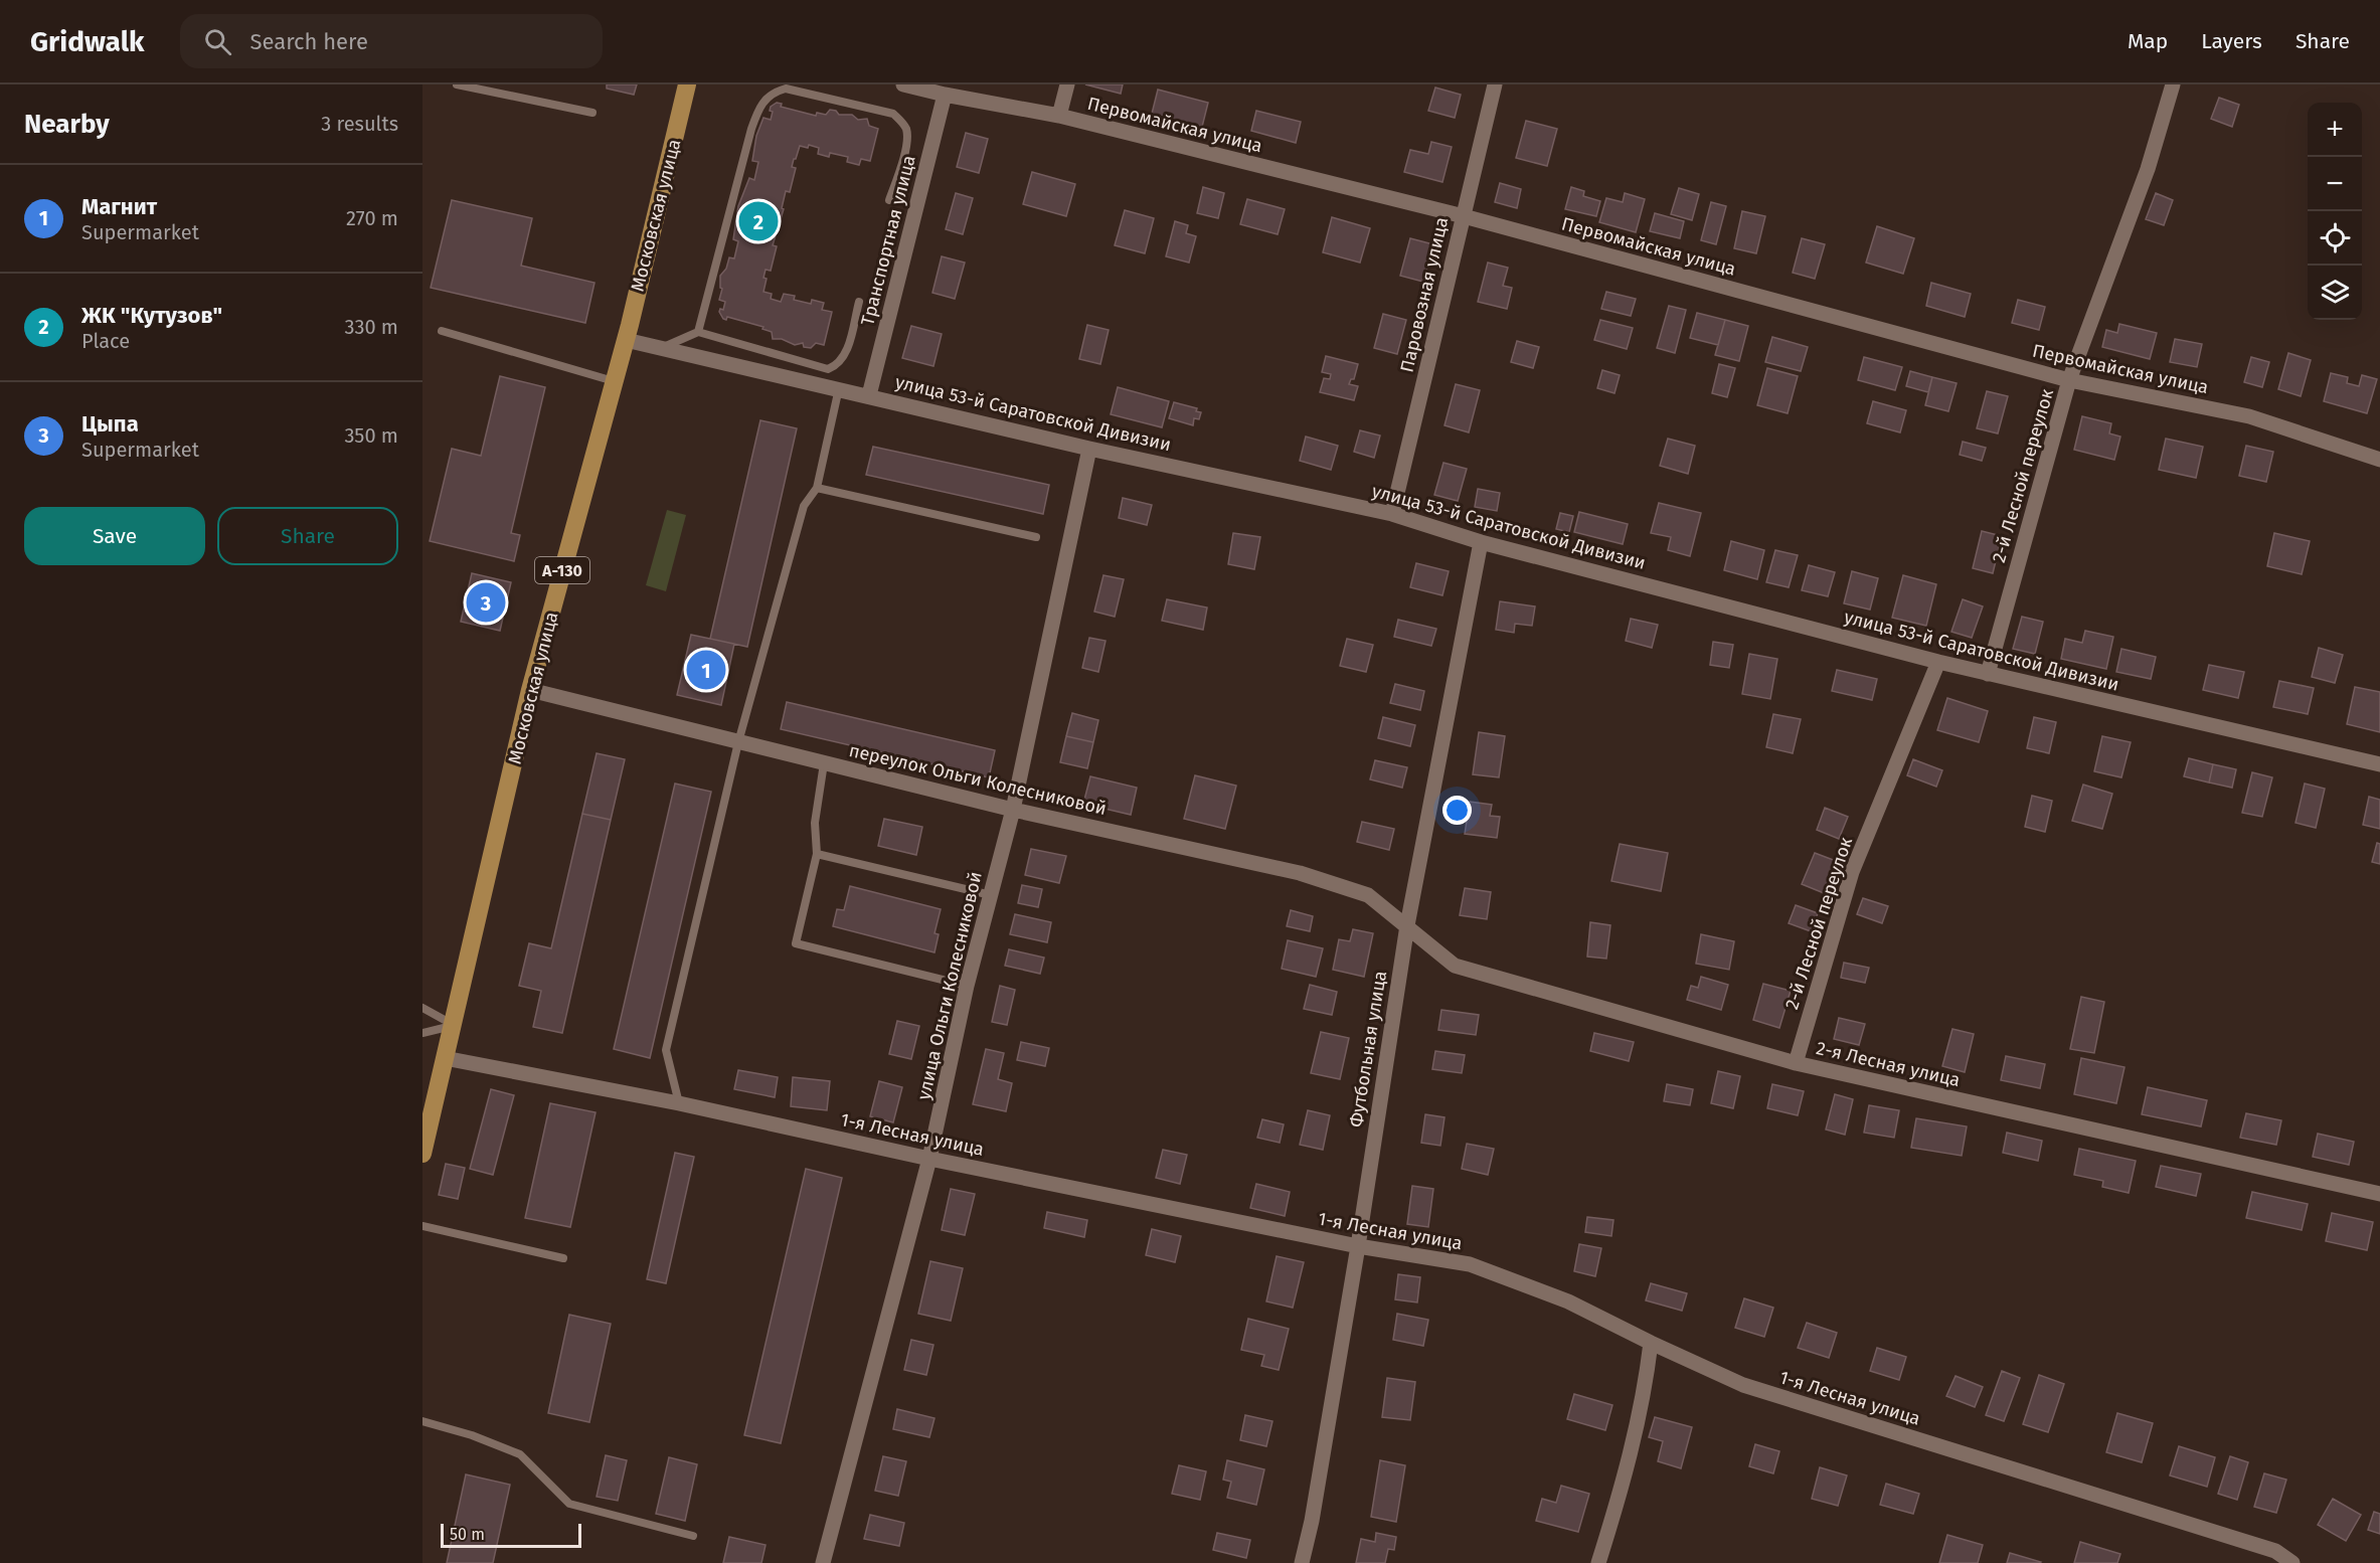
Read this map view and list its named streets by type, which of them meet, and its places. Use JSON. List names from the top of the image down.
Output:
{
  "streets": {
    "main road": ["Московская улица", "А-130"],
    "street": [
      "Первомайская улица",
      "Транспортная улица",
      "Паровозная улица",
      "улица 53-й Саратовской Дивизии",
      "2-й Лесной переулок",
      "переулок Ольги Колесниковой",
      "улица Ольги Колесниковой",
      "Футбольная улица",
      "2-я Лесная улица",
      "1-я Лесная улица"
    ]
  },
  "crossings": [
    ["Первомайская улица", "Транспортная улица"],
    ["Первомайская улица", "Паровозная улица"],
    ["Первомайская улица", "2-й Лесной переулок"],
    ["Московская улица", "улица 53-й Саратовской Дивизии"],
    ["Московская улица", "переулок Ольги Колесниковой"],
    ["Московская улица", "1-я Лесная улица"],
    ["Транспортная улица", "улица 53-й Саратовской Дивизии"],
    ["Паровозная улица", "улица 53-й Саратовской Дивизии"],
    ["улица 53-й Саратовской Дивизии", "2-й Лесной переулок"],
    ["улица 53-й Саратовской Дивизии", "улица Ольги Колесниковой"],
    ["улица 53-й Саратовской Дивизии", "Футбольная улица"],
    ["2-й Лесной переулок", "2-я Лесная улица"],
    ["переулок Ольги Колесниковой", "улица Ольги Колесниковой"],
    ["переулок Ольги Колесниковой", "Футбольная улица"],
    ["переулок Ольги Колесниковой", "2-я Лесная улица"],
    ["улица Ольги Колесниковой", "1-я Лесная улица"],
    ["Футбольная улица", "2-я Лесная улица"],
    ["Футбольная улица", "1-я Лесная улица"]
  ],
  "scale_bar": "50 m",
  "page": {
    "header": "Gridwalk",
    "search": "Search here",
    "nav": ["Map", "Layers", "Share"],
    "heading": ["Nearby", "3 results"],
    "map_buttons": ["+", "−"],
    "list": [
      {
        "mark": "1",
        "name": "Магнит",
        "note": "Supermarket",
        "value": "270 m"
      },
      {
        "mark": "2",
        "name": "ЖК \"Кутузов\"",
        "note": "Place",
        "value": "330 m"
      },
      {
        "mark": "3",
        "name": "Цыпа",
        "note": "Supermarket",
        "value": "350 m"
      }
    ],
    "pins": ["2", "3", "1"],
    "buttons": ["Save", "Share"],
    "scale": "50 m"
  }
}
